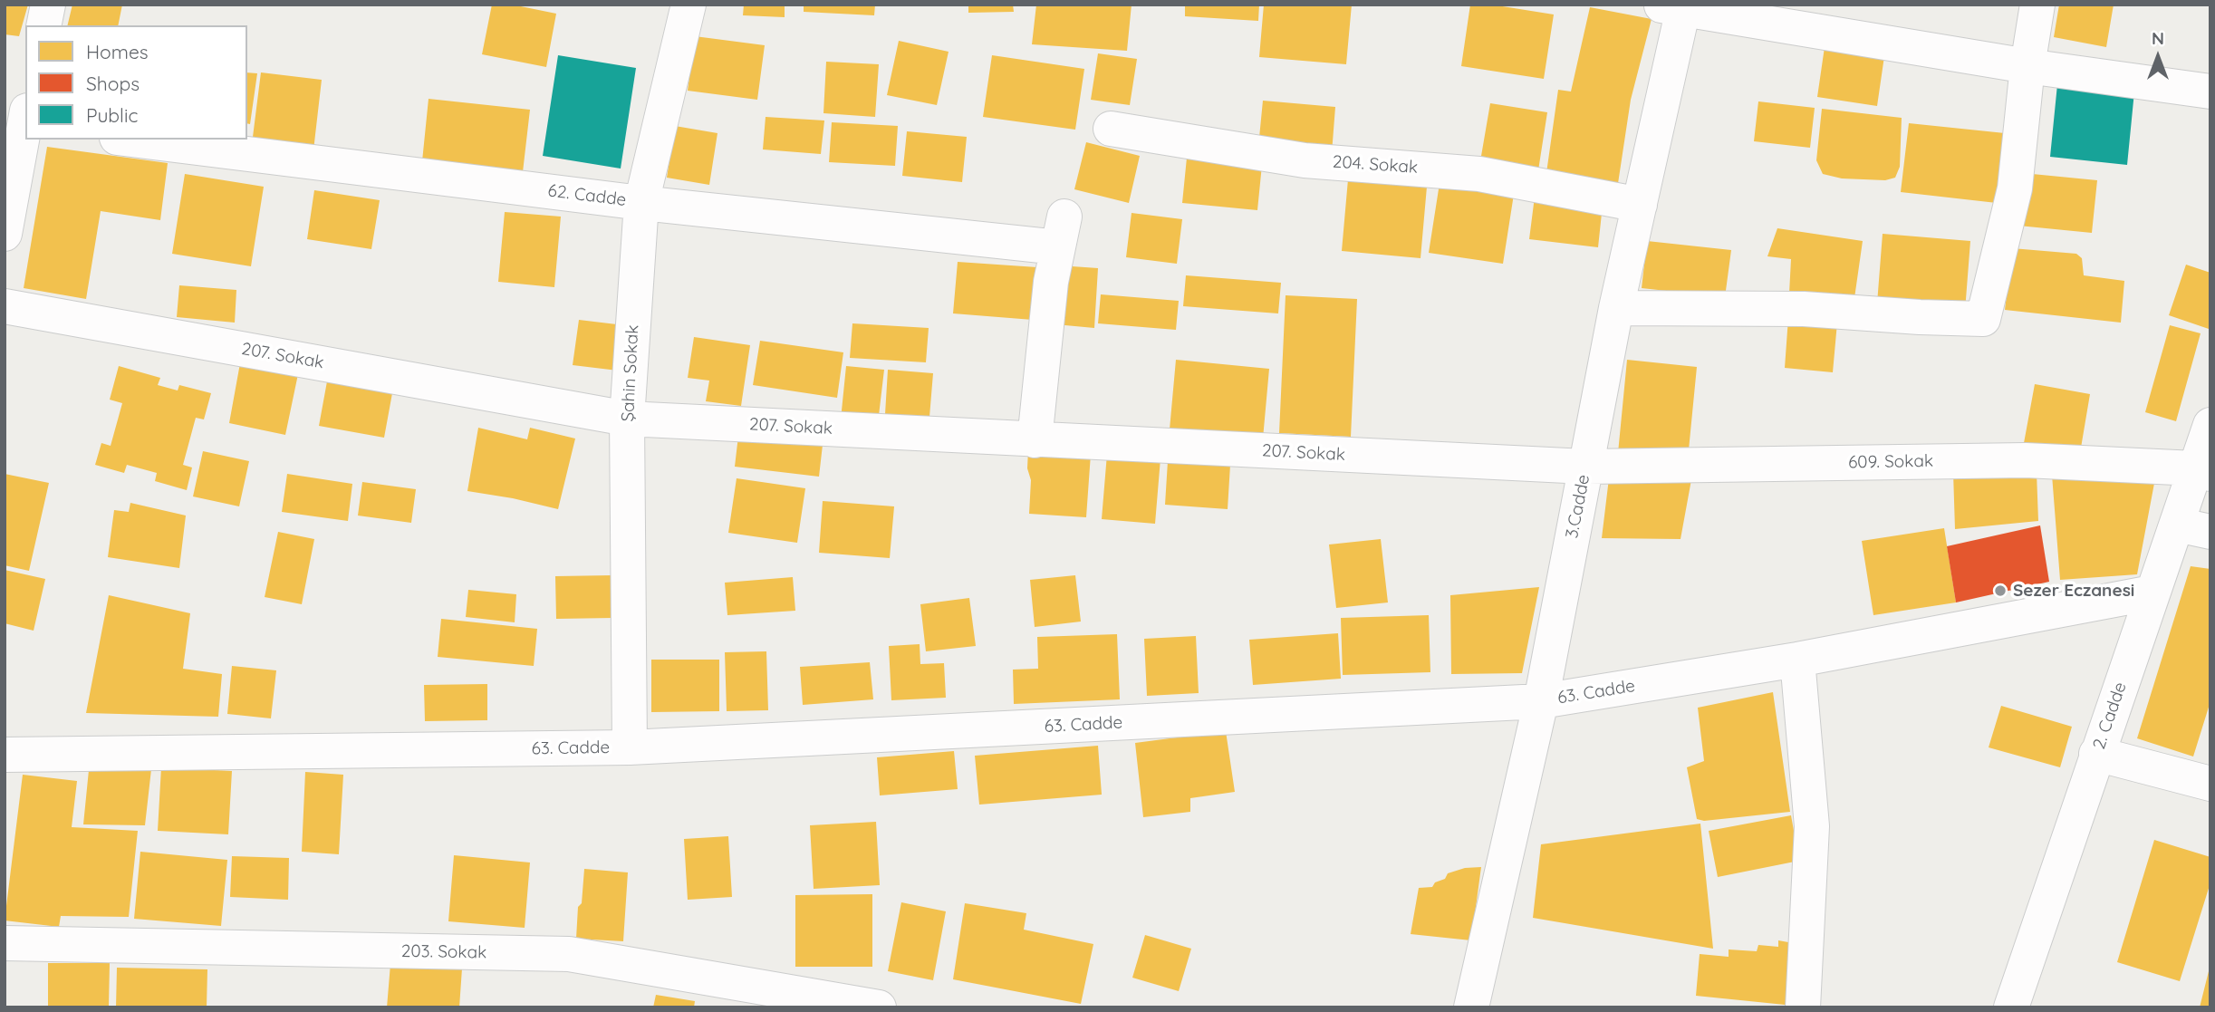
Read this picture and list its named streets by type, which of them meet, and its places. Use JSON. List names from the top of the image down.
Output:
{
  "streets": {
    "street": [
      "204. Sokak",
      "62. Cadde",
      "207. Sokak",
      "Şahin Sokak",
      "609. Sokak",
      "3.Cadde",
      "63. Cadde",
      "2. Cadde",
      "203. Sokak"
    ]
  },
  "crossings": [
    ["204. Sokak", "3.Cadde"],
    ["62. Cadde", "207. Sokak"],
    ["62. Cadde", "Şahin Sokak"],
    ["207. Sokak", "Şahin Sokak"],
    ["207. Sokak", "609. Sokak"],
    ["207. Sokak", "3.Cadde"],
    ["Şahin Sokak", "63. Cadde"],
    ["609. Sokak", "3.Cadde"],
    ["609. Sokak", "2. Cadde"],
    ["3.Cadde", "63. Cadde"],
    ["63. Cadde", "2. Cadde"]
  ],
  "places": ["Sezer Eczanesi"],
  "legend": ["Homes", "Shops", "Public"],
  "north": "top"
}
